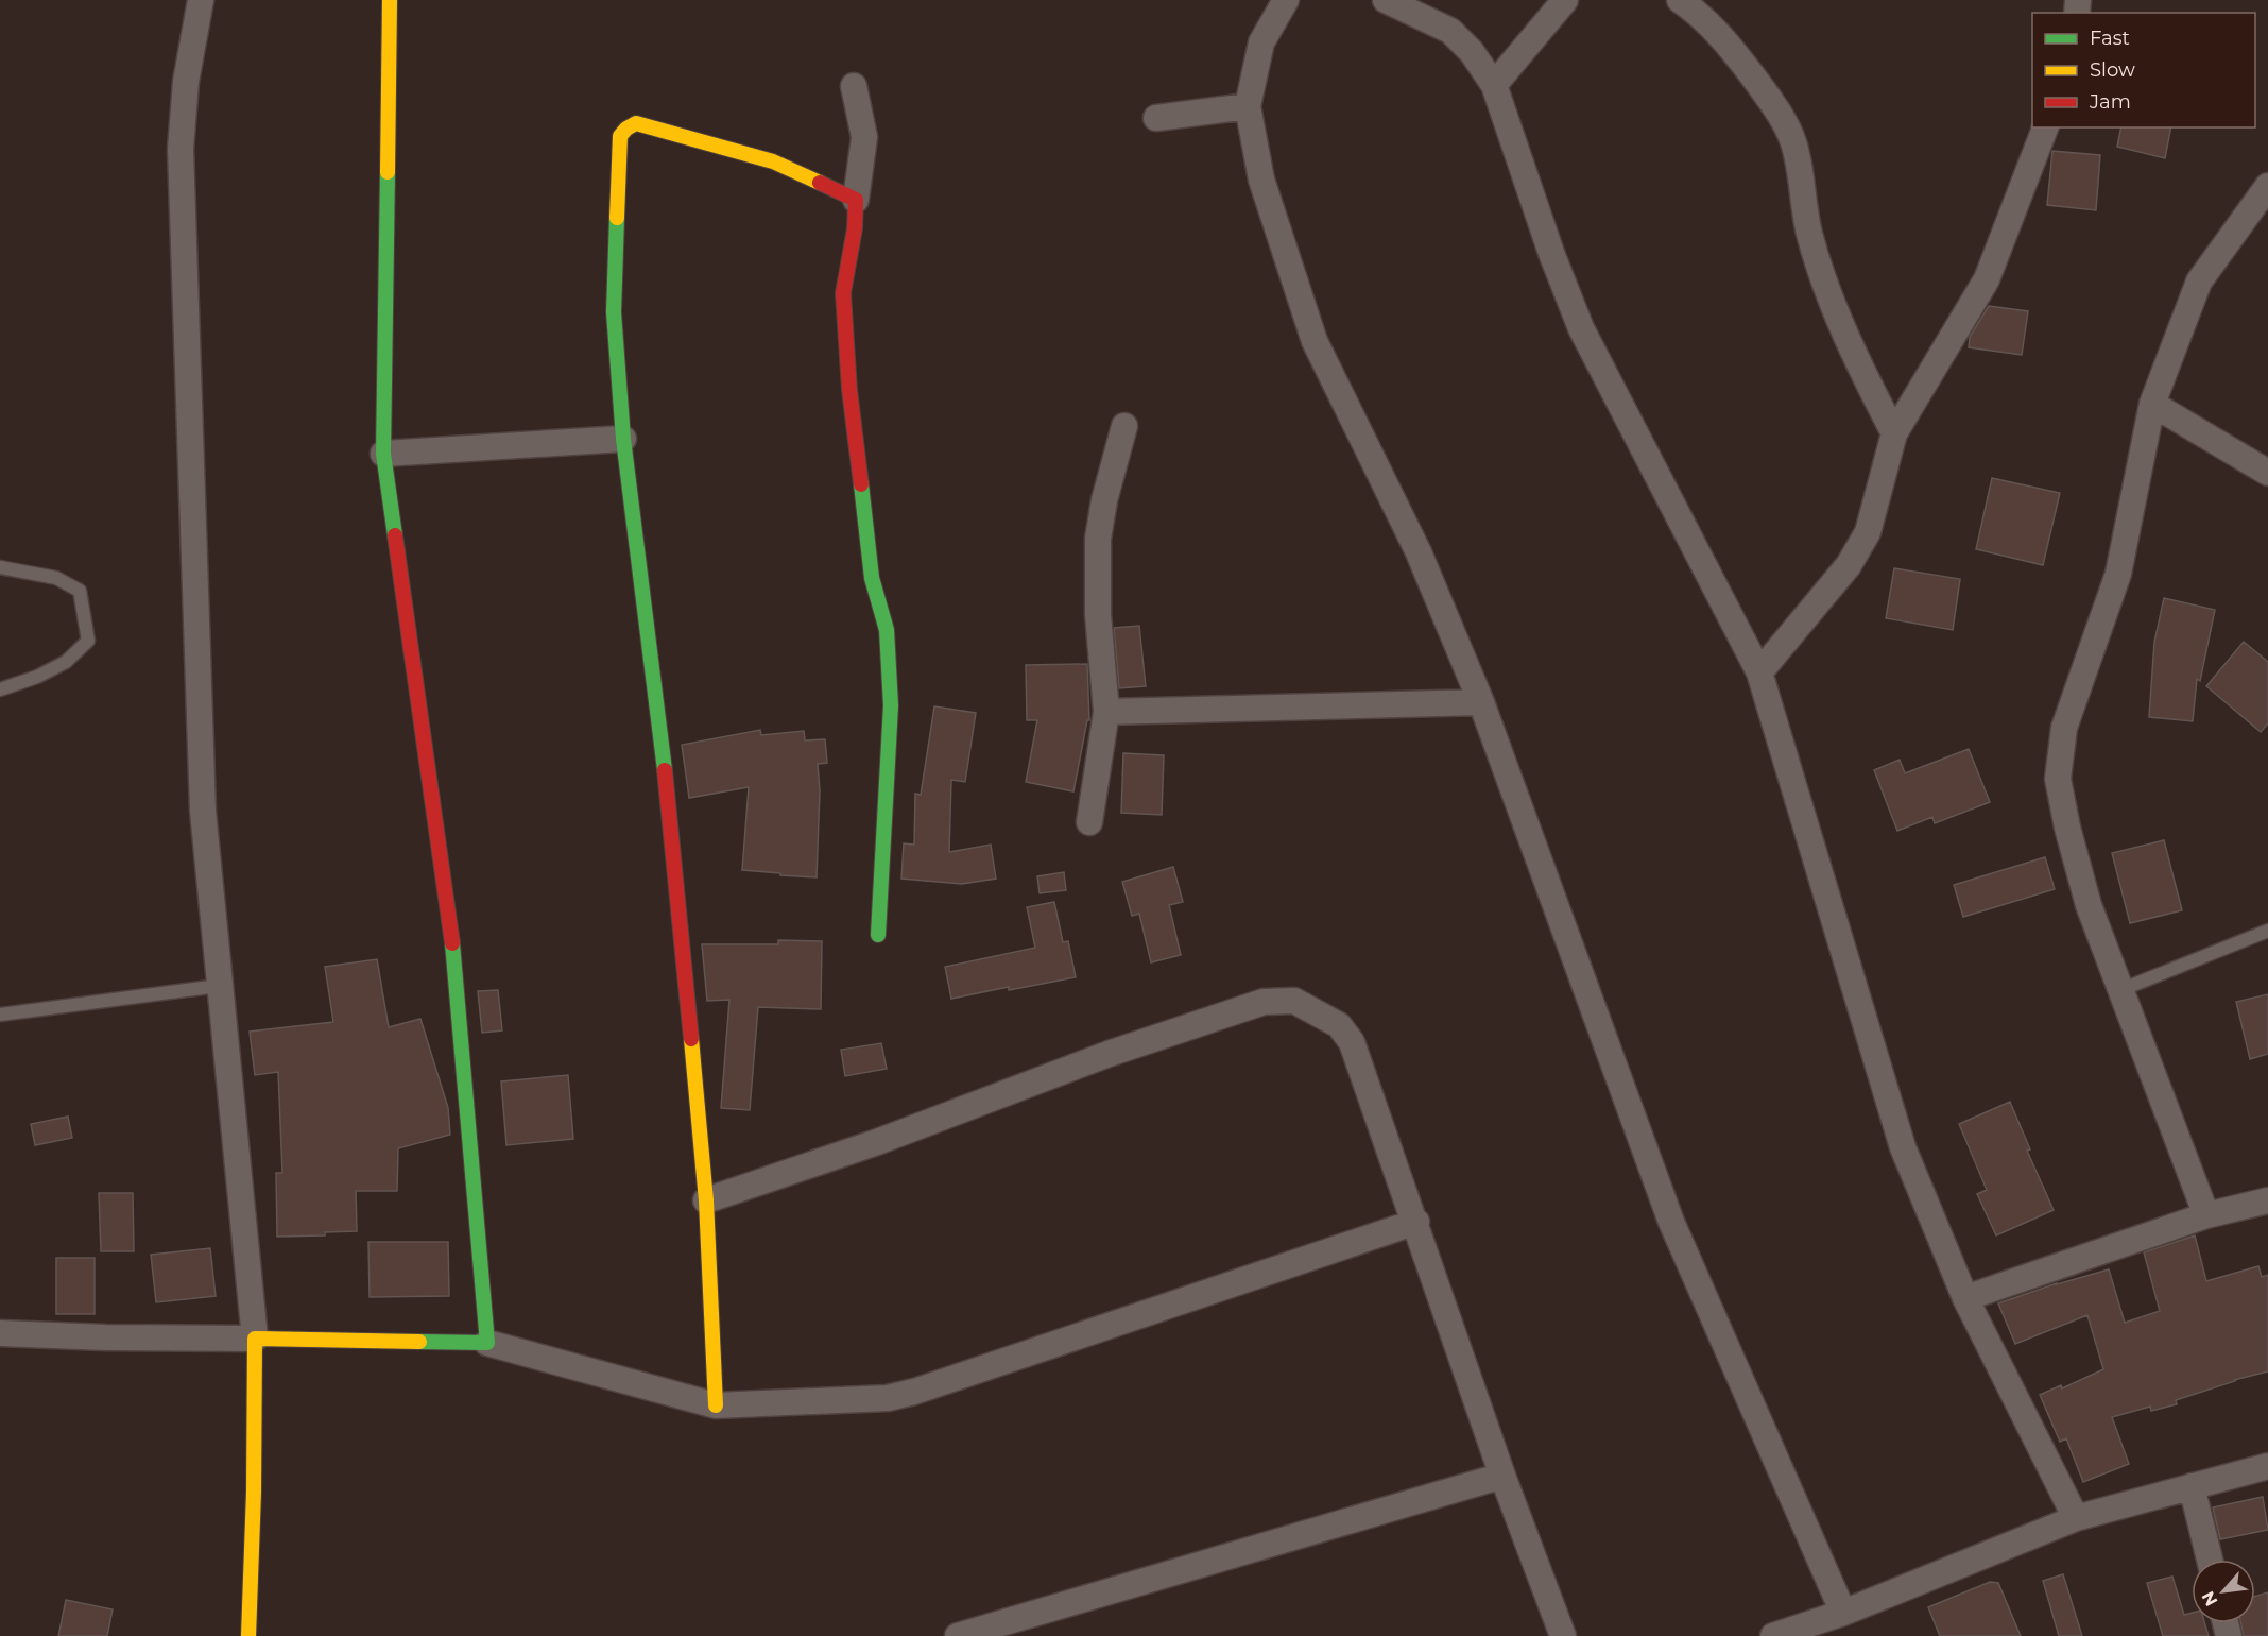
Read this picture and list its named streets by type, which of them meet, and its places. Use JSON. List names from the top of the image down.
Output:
{
  "legend": ["Fast", "Slow", "Jam"],
  "north": "bottom left"
}
